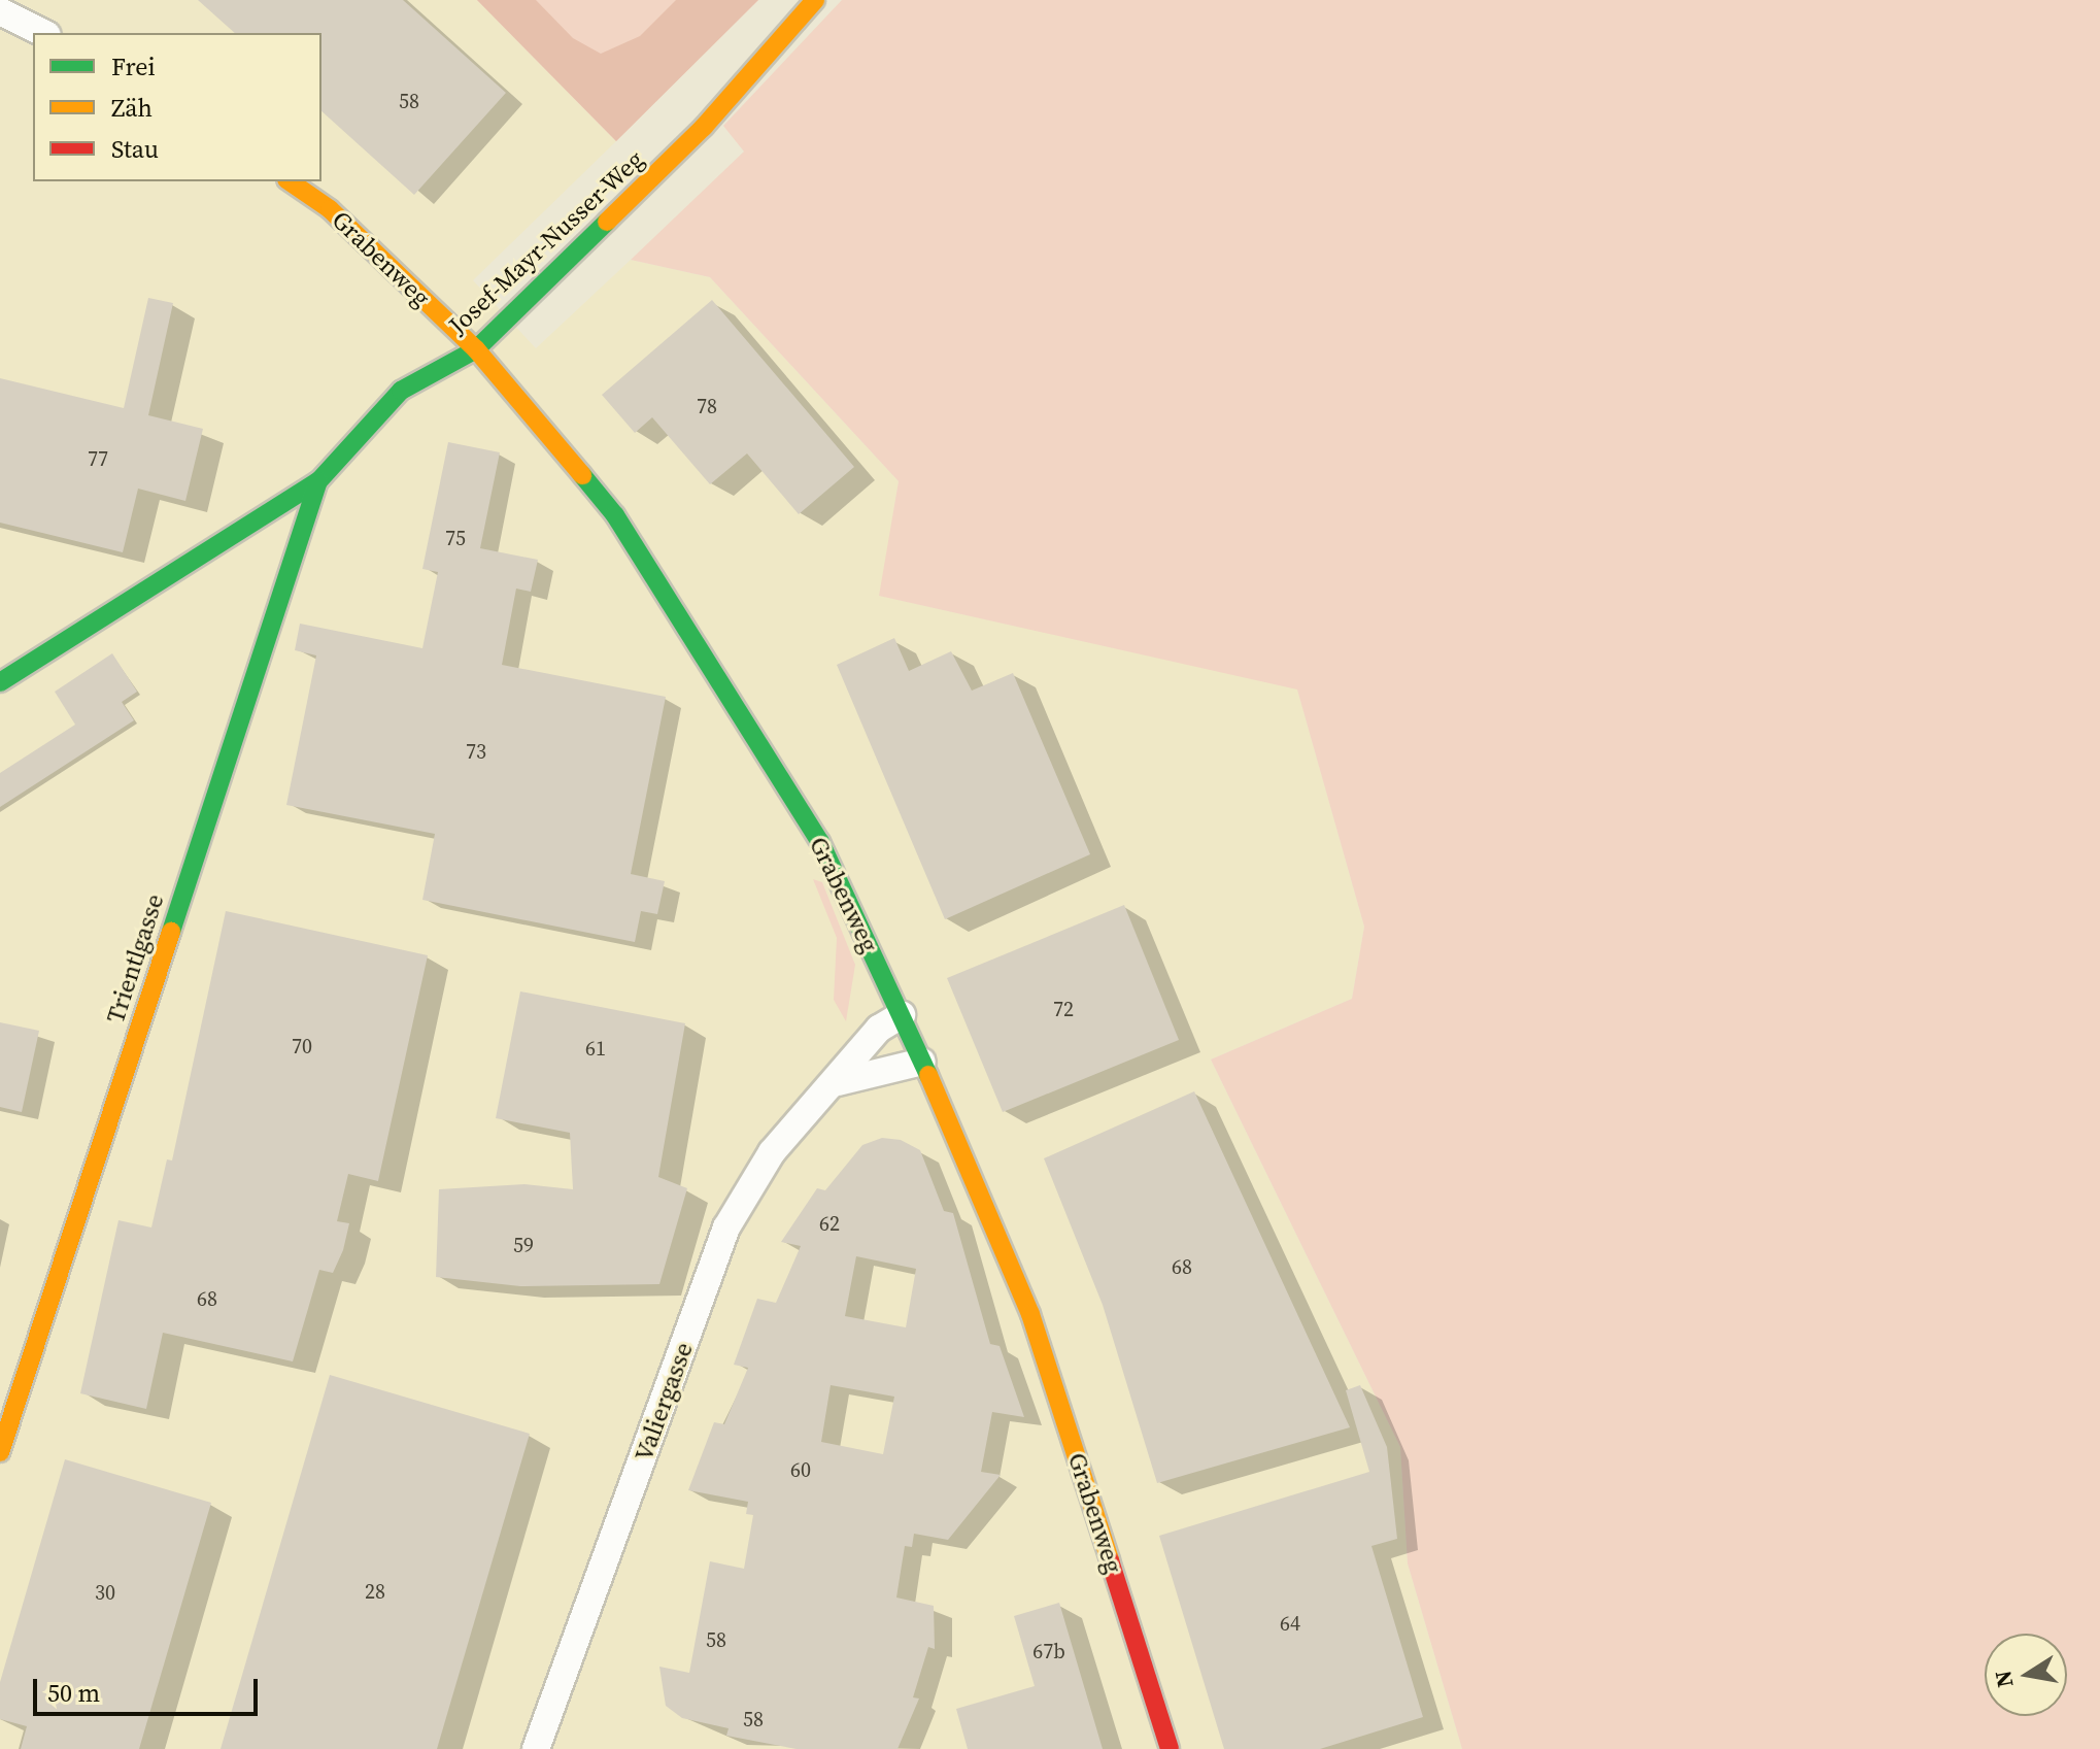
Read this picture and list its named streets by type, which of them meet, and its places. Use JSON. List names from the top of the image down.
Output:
{
  "streets": {
    "street": [
      "Josef-Mayr-Nusser-Weg",
      "Grabenweg",
      "Trientlgasse",
      "Valiergasse"
    ]
  },
  "crossings": [
    ["Josef-Mayr-Nusser-Weg", "Grabenweg"],
    ["Josef-Mayr-Nusser-Weg", "Trientlgasse"],
    ["Grabenweg", "Valiergasse"]
  ],
  "house_numbers": [
    "58",
    "78",
    "77",
    "75",
    "73",
    "72",
    "70",
    "61",
    "62",
    "59",
    "68",
    "68",
    "60",
    "28",
    "30",
    "64",
    "58",
    "67b",
    "58"
  ],
  "legend": ["Frei", "Zäh", "Stau"],
  "scale_bar": "50 m",
  "north": "left"
}
